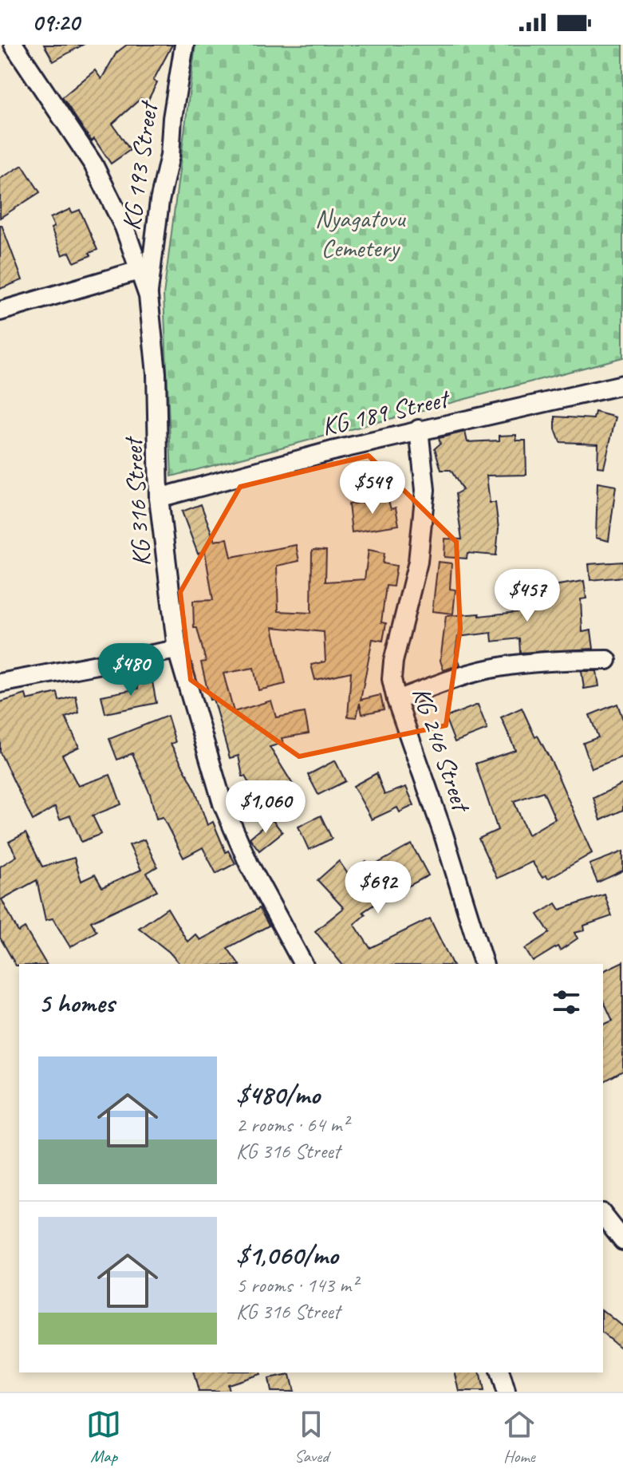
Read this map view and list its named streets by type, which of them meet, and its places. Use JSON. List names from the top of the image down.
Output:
{
  "streets": {
    "street": [
      "KG 193 Street",
      "KG 189 Street",
      "KG 316 Street",
      "KG 246 Street"
    ]
  },
  "crossings": [
    ["KG 193 Street", "KG 316 Street"],
    ["KG 189 Street", "KG 316 Street"],
    ["KG 189 Street", "KG 246 Street"]
  ],
  "parks": ["Nyagatovu Cemetery"],
  "page": {
    "status": "09:20",
    "price": [
      "$549",
      "$457",
      "$480",
      "$1,060",
      "$692"
    ],
    "heading": "5 homes",
    "list": [
      {
        "name": "$480/mo",
        "note": "2 rooms · 64 m² · KG 316 Street"
      },
      {
        "name": "$1,060/mo",
        "note": "5 rooms · 143 m² · KG 316 Street"
      }
    ],
    "tabs": ["Map", "Saved", "Home"]
  }
}
